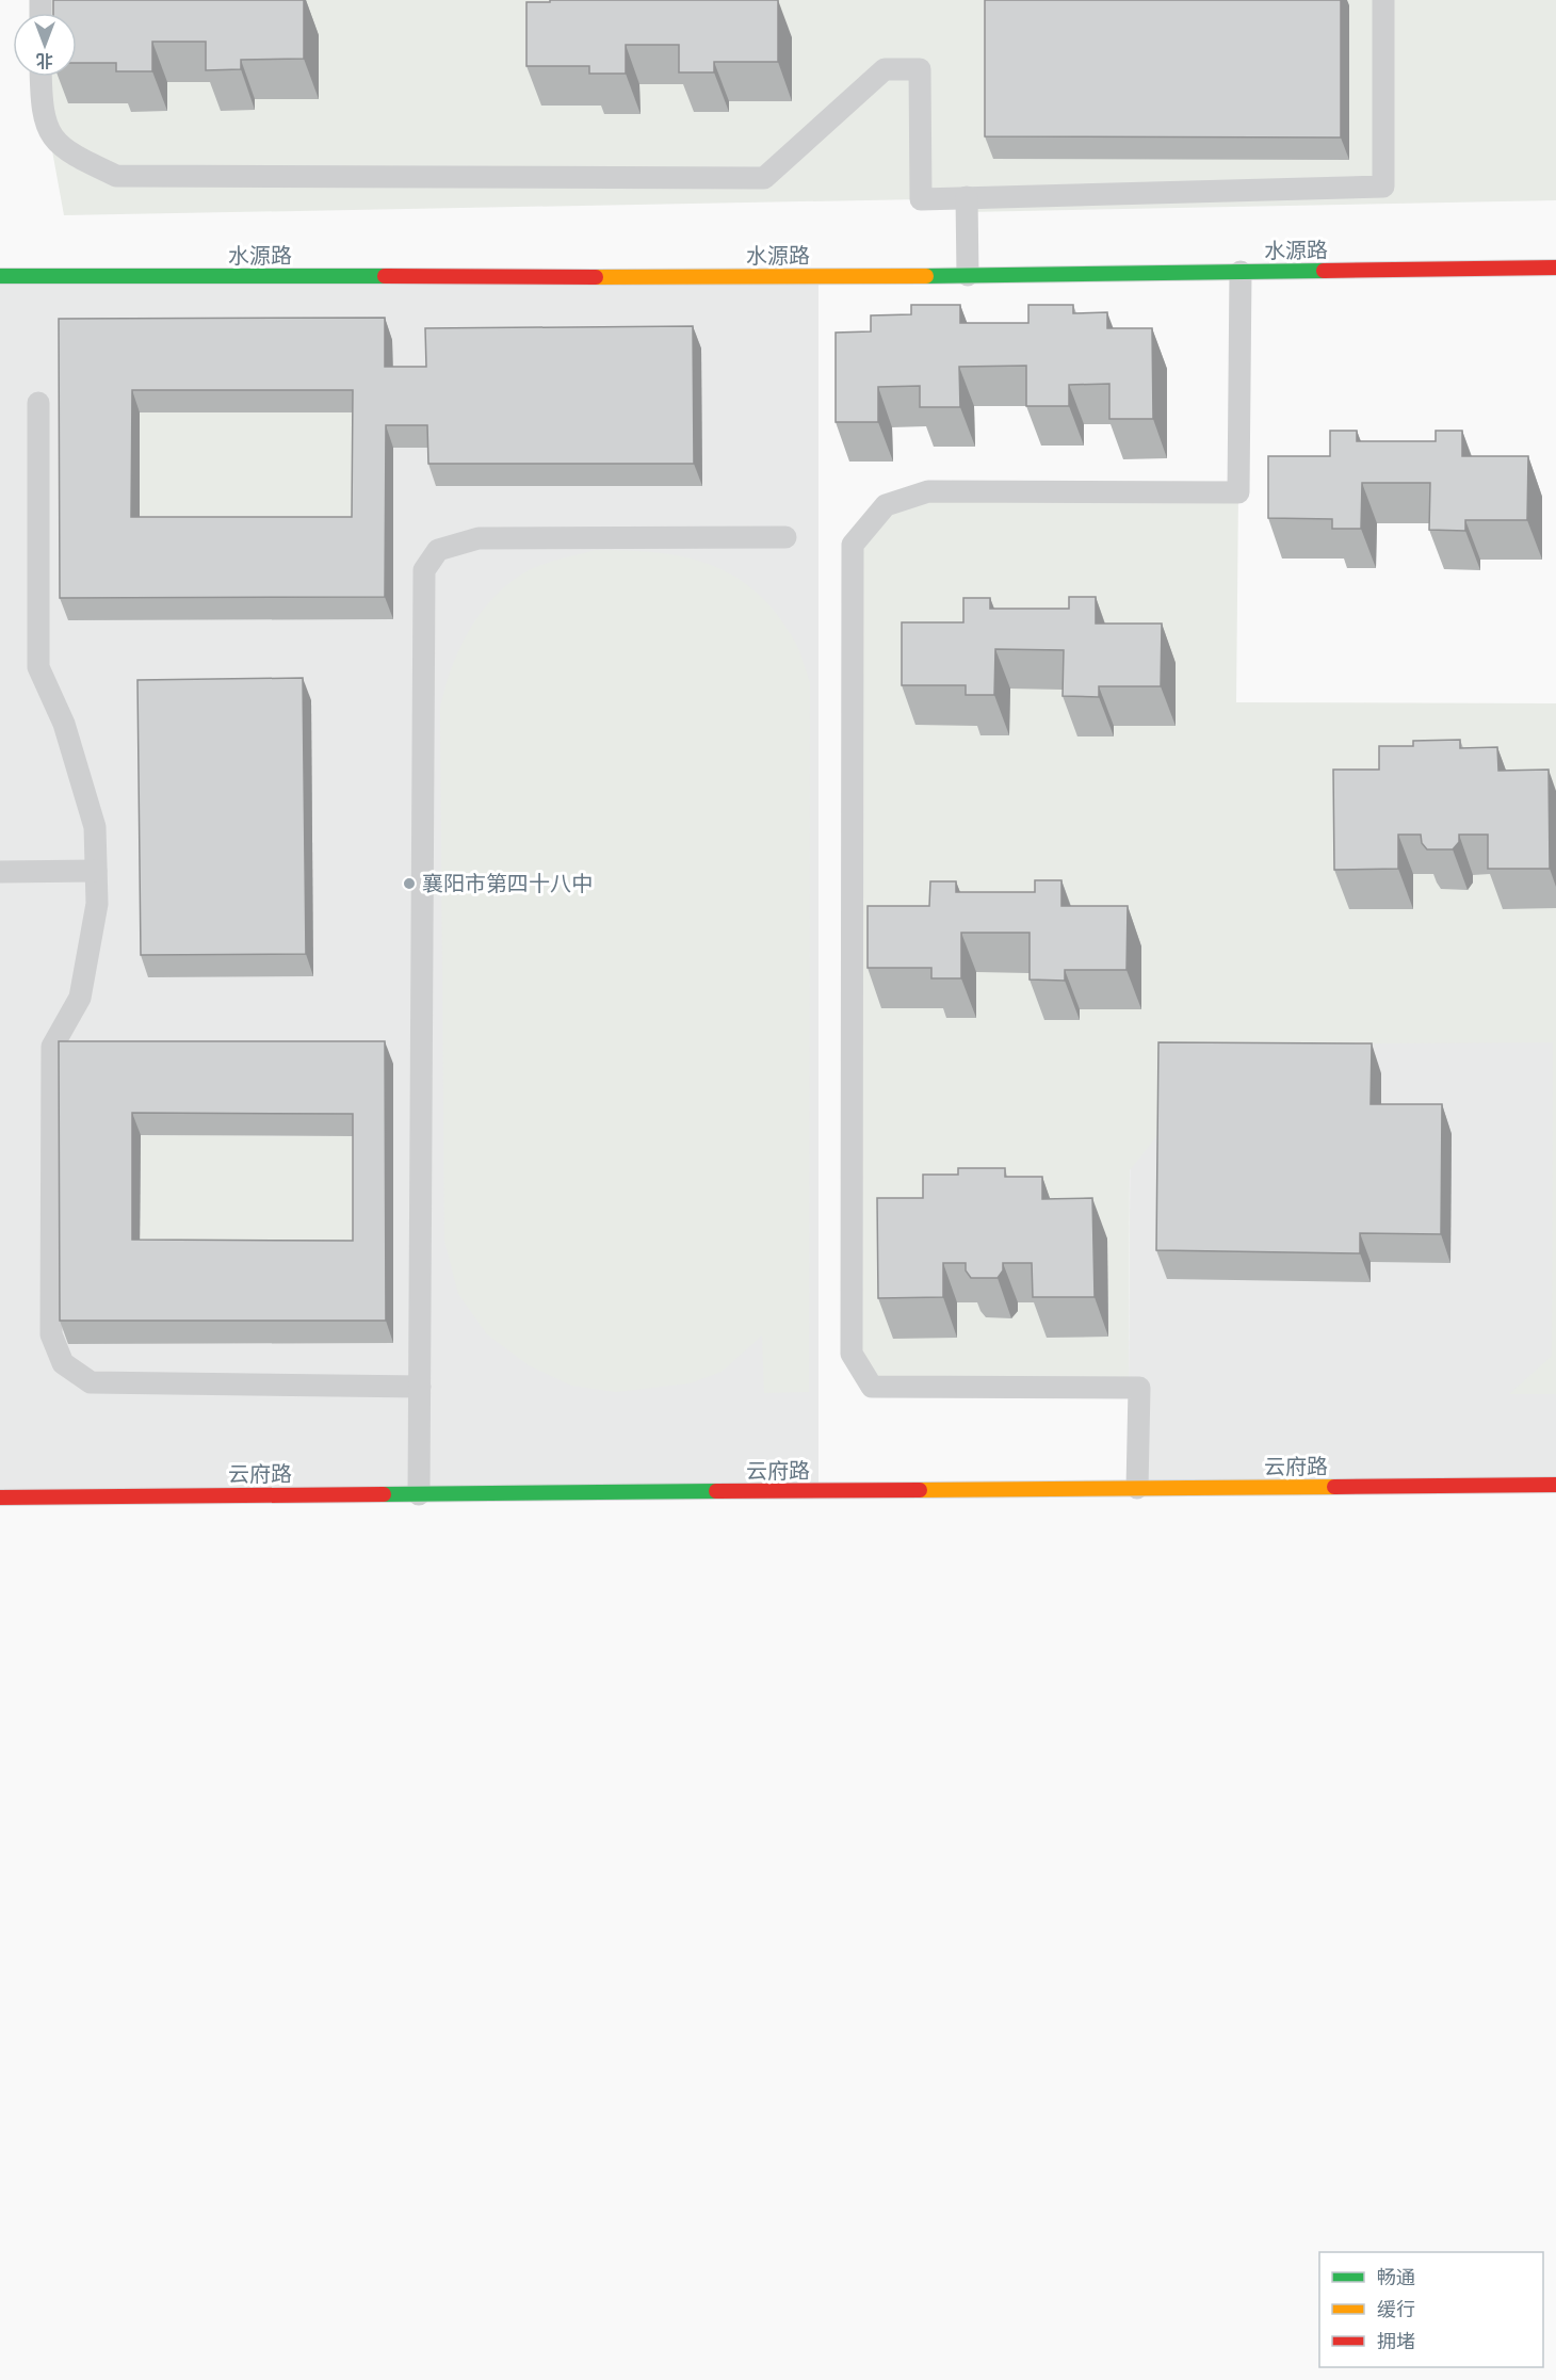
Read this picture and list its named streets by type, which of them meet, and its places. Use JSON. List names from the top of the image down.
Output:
{
  "streets": {
    "street": ["水源路", "云府路"]
  },
  "places": ["襄阳市第四十八中"],
  "legend": ["畅通", "缓行", "拥堵"],
  "north": "bottom"
}
